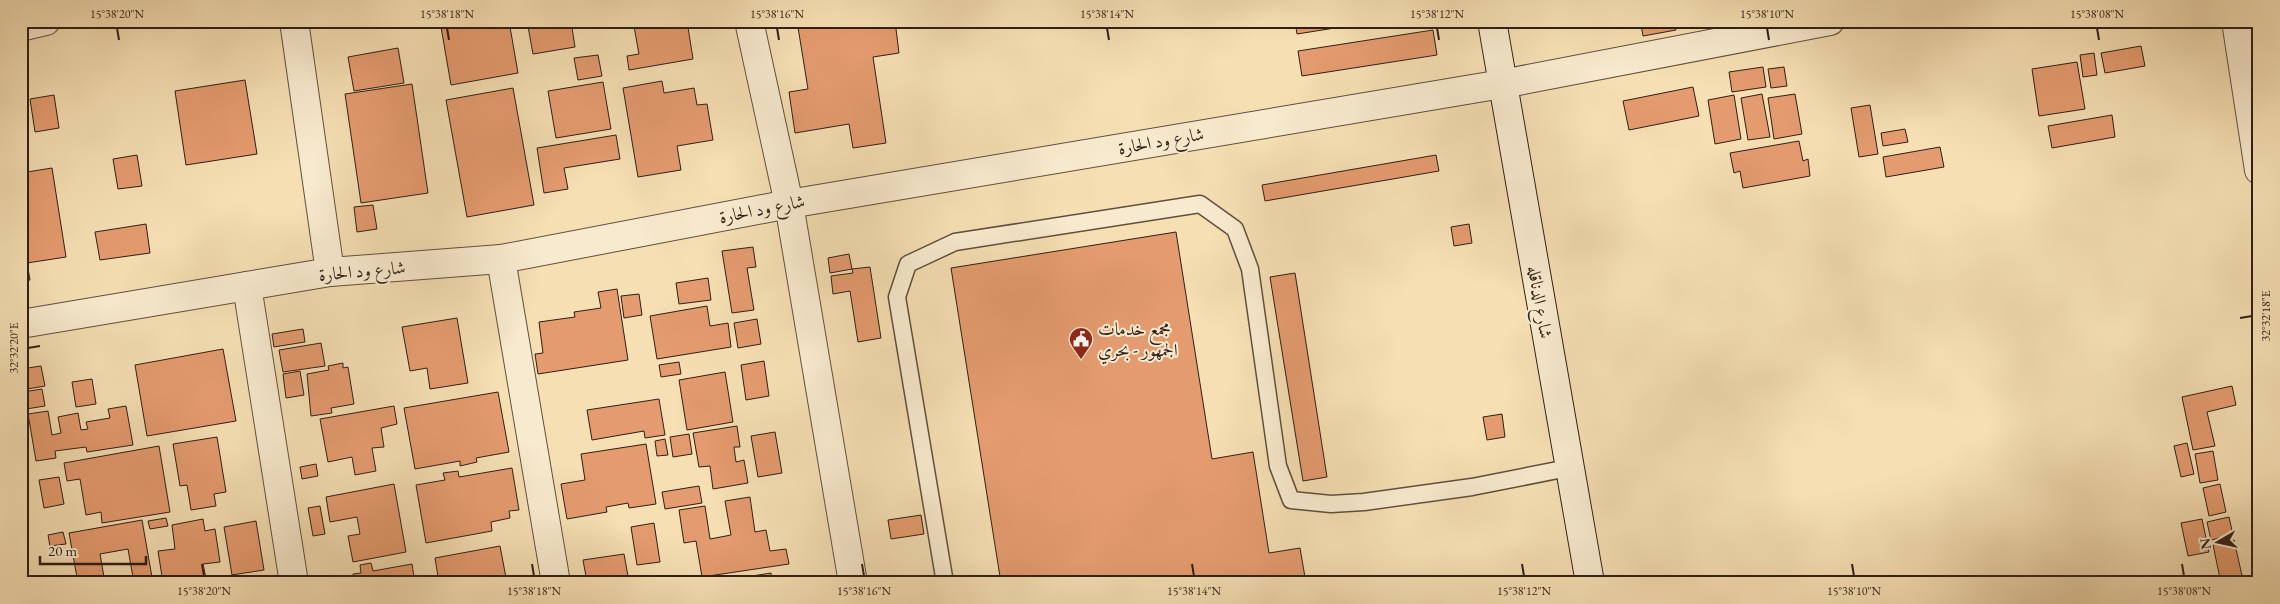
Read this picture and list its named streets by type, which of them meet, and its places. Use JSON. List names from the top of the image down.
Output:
{
  "streets": {
    "street": ["شارع ود الحارة", "شارع الدناقله"]
  },
  "crossings": [
    ["شارع ود الحارة", "شارع الدناقله"]
  ],
  "places": {
    "public building": ["مجمع خدمات الجمهور - بحري"]
  },
  "scale_bar": "20 m",
  "north": "left",
  "coordinates": [
    "15°38'20\"N",
    "15°38'18\"N",
    "15°38'16\"N",
    "15°38'14\"N",
    "15°38'12\"N",
    "15°38'10\"N",
    "15°38'08\"N",
    "32°32'18\"E",
    "32°32'20\"E"
  ]
}
